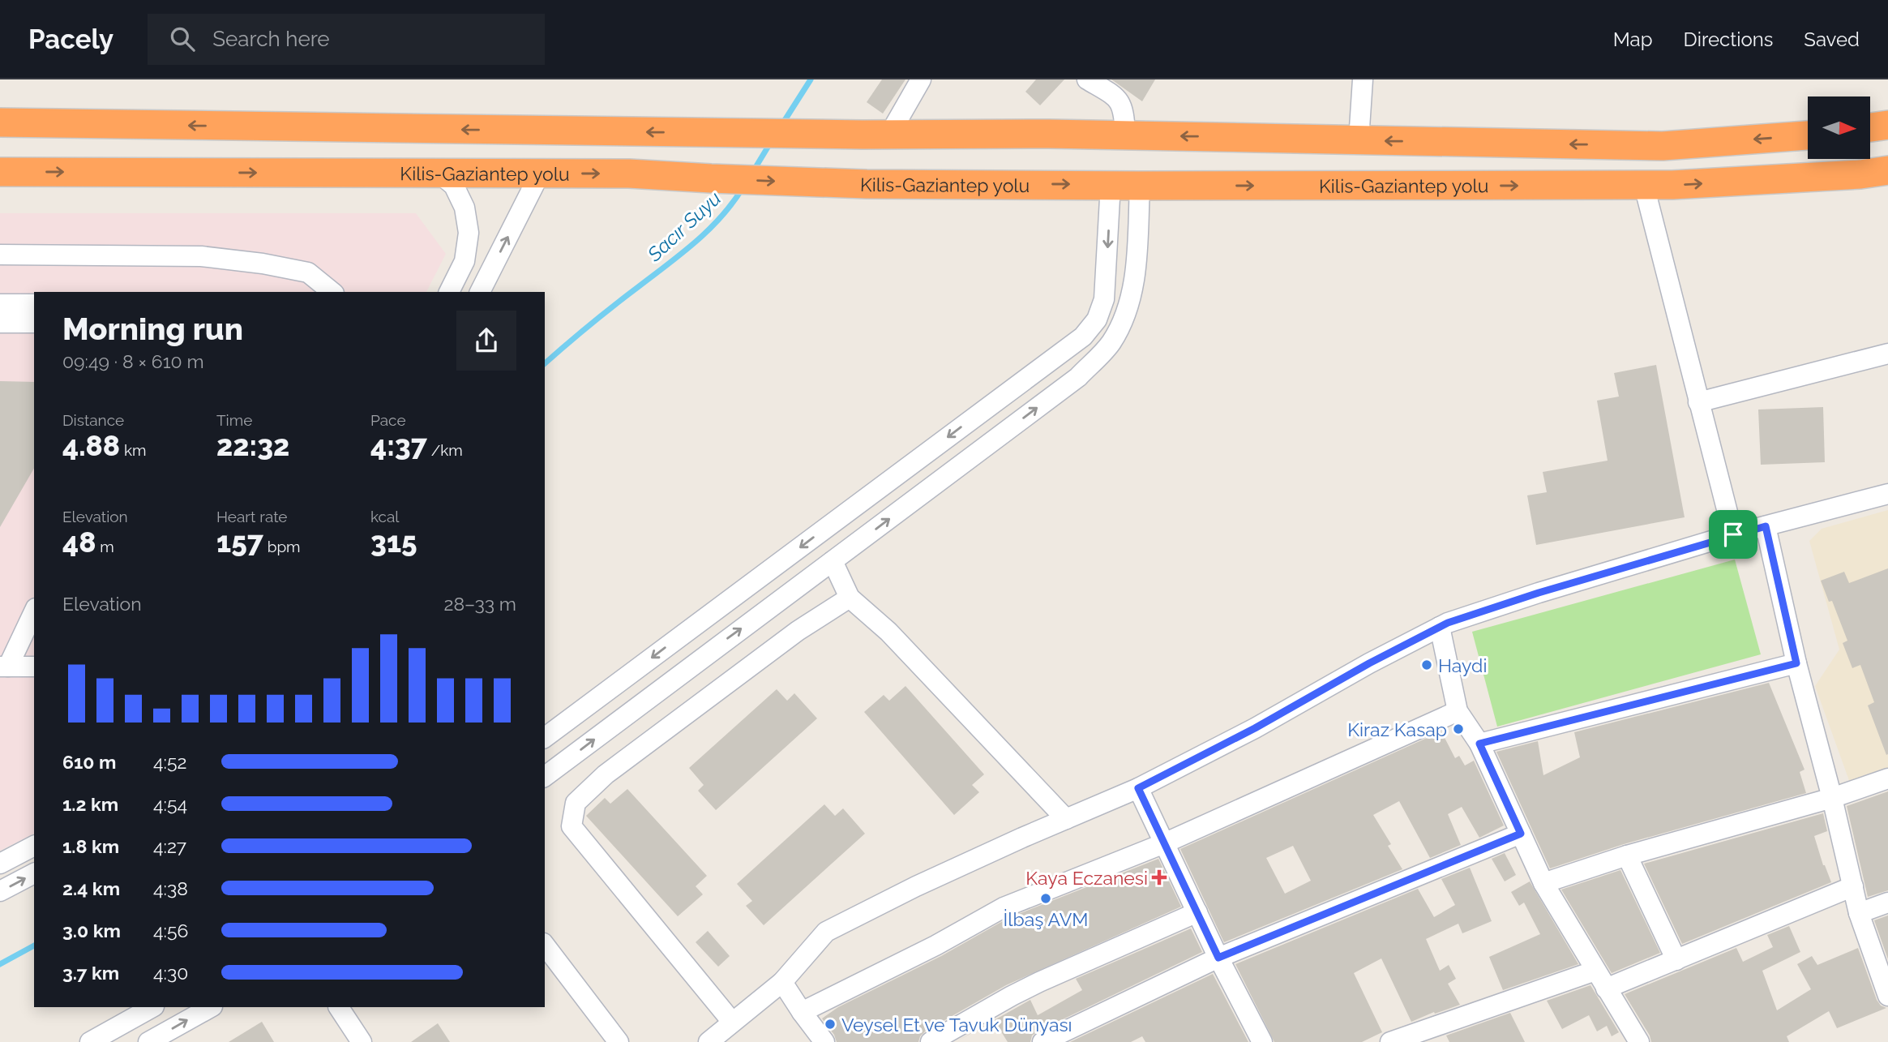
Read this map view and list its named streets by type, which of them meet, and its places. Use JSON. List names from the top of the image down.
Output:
{
  "streets": {
    "highway": ["Kilis-Gaziantep yolu"]
  },
  "water": ["Sacır Suyu"],
  "places": {
    "other": [
      "Haydi",
      "Kiraz Kasap",
      "İlbaş AVM",
      "Veysel Et ve Tavuk Dünyası"
    ],
    "health": ["Kaya Eczanesi"]
  },
  "north": "right",
  "page": {
    "header": "Pacely",
    "search": "Search here",
    "nav": ["Map", "Directions", "Saved"],
    "heading": ["Morning run", "09:49 · 8 × 610 m"],
    "stats": [
      ["Distance", "4.88 km"],
      ["Time", "22:32"],
      ["Pace", "4:37 /km"],
      ["Elevation", "48 m"],
      ["Heart rate", "157 bpm"],
      ["kcal", "315"]
    ],
    "chart": ["Elevation", "28–33 m"],
    "list": [
      {
        "name": "610 m",
        "note": "4:52"
      },
      {
        "name": "1.2 km",
        "note": "4:54"
      },
      {
        "name": "1.8 km",
        "note": "4:27"
      },
      {
        "name": "2.4 km",
        "note": "4:38"
      },
      {
        "name": "3.0 km",
        "note": "4:56"
      },
      {
        "name": "3.7 km",
        "note": "4:30"
      }
    ]
  }
}
